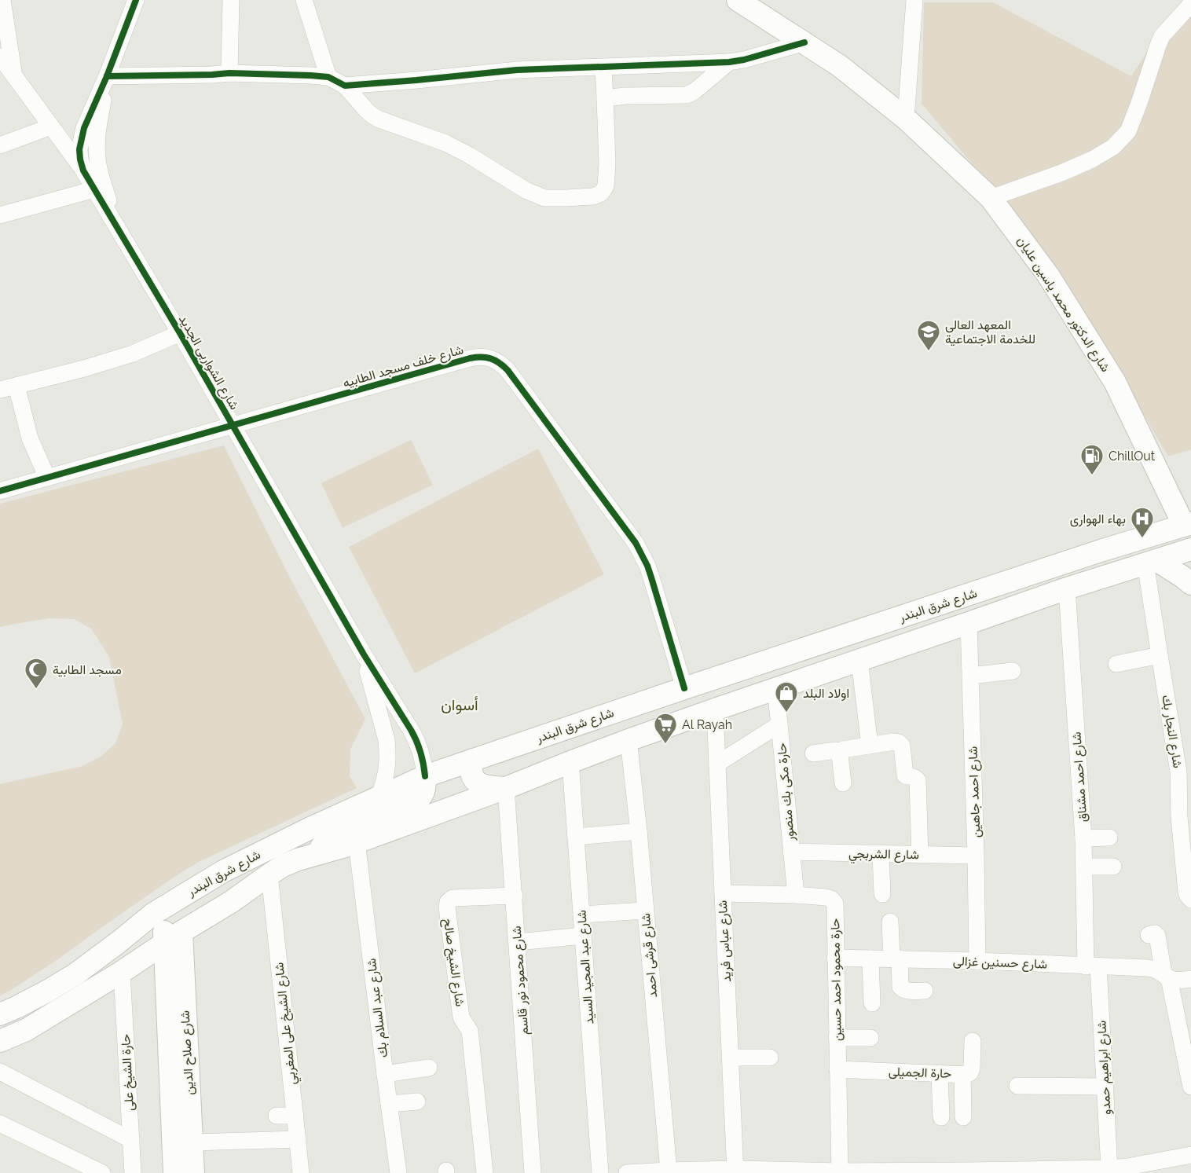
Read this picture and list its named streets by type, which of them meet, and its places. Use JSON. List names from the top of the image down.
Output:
{
  "streets": {
    "main road": ["شارع الدكتور محمد ياسين عليان", "شارع شرق البندر", "شارع صلاح الدين"],
    "street": [
      "شارع الشواربى الجديد",
      "شارع خلف مسجد الطابيه",
      "شارع النجار بك",
      "شارع احمد مشناق",
      "حارة مكى بك منصور",
      "شارع احمد جاهين",
      "شارع الشربجي",
      "شارع عباس فريد",
      "شارع قرشى احمد",
      "شارع الشيخ صالح",
      "شارع حسنين غزالى",
      "شارع عبد المجيد السيد",
      "حارة محمود احمد حسين",
      "شارع محمود نور قاسم",
      "شارع عبد السلام بك",
      "شارع الشيخ على المغربي",
      "شارع ابراهيم حمدو",
      "حارة الشيخ على",
      "حارة الجميلى"
    ]
  },
  "crossings": [
    ["شارع الدكتور محمد ياسين عليان", "شارع شرق البندر"],
    ["شارع الشواربى الجديد", "شارع خلف مسجد الطابيه"],
    ["شارع الشواربى الجديد", "شارع شرق البندر"],
    ["شارع خلف مسجد الطابيه", "شارع شرق البندر"],
    ["شارع شرق البندر", "شارع النجار بك"],
    ["شارع شرق البندر", "شارع احمد مشناق"],
    ["شارع شرق البندر", "حارة مكى بك منصور"],
    ["شارع شرق البندر", "شارع احمد جاهين"],
    ["شارع شرق البندر", "شارع عباس فريد"],
    ["شارع شرق البندر", "شارع قرشى احمد"],
    ["شارع شرق البندر", "شارع عبد المجيد السيد"],
    ["شارع شرق البندر", "شارع محمود نور قاسم"],
    ["شارع شرق البندر", "شارع عبد السلام بك"],
    ["شارع شرق البندر", "شارع الشيخ على المغربي"],
    ["شارع شرق البندر", "شارع صلاح الدين"],
    ["شارع شرق البندر", "حارة الشيخ على"],
    ["شارع احمد مشناق", "شارع حسنين غزالى"],
    ["شارع احمد مشناق", "شارع ابراهيم حمدو"],
    ["حارة مكى بك منصور", "شارع الشربجي"],
    ["حارة مكى بك منصور", "حارة محمود احمد حسين"],
    ["شارع احمد جاهين", "شارع الشربجي"],
    ["شارع احمد جاهين", "شارع حسنين غزالى"],
    ["شارع عباس فريد", "حارة محمود احمد حسين"],
    ["شارع الشيخ صالح", "شارع محمود نور قاسم"],
    ["شارع حسنين غزالى", "حارة محمود احمد حسين"],
    ["شارع حسنين غزالى", "شارع ابراهيم حمدو"],
    ["حارة محمود احمد حسين", "حارة الجميلى"]
  ],
  "districts": ["أسوان"],
  "places": {
    "school or university": ["المعهد العالى للخدمة الاجتماعية"],
    "fuel station": ["ChillOut"],
    "hospital": ["بهاء الهوارى"],
    "mosque": ["مسجد الطابية"],
    "shop": ["اولاد البلد"],
    "supermarket": ["Al Rayah"]
  }
}
